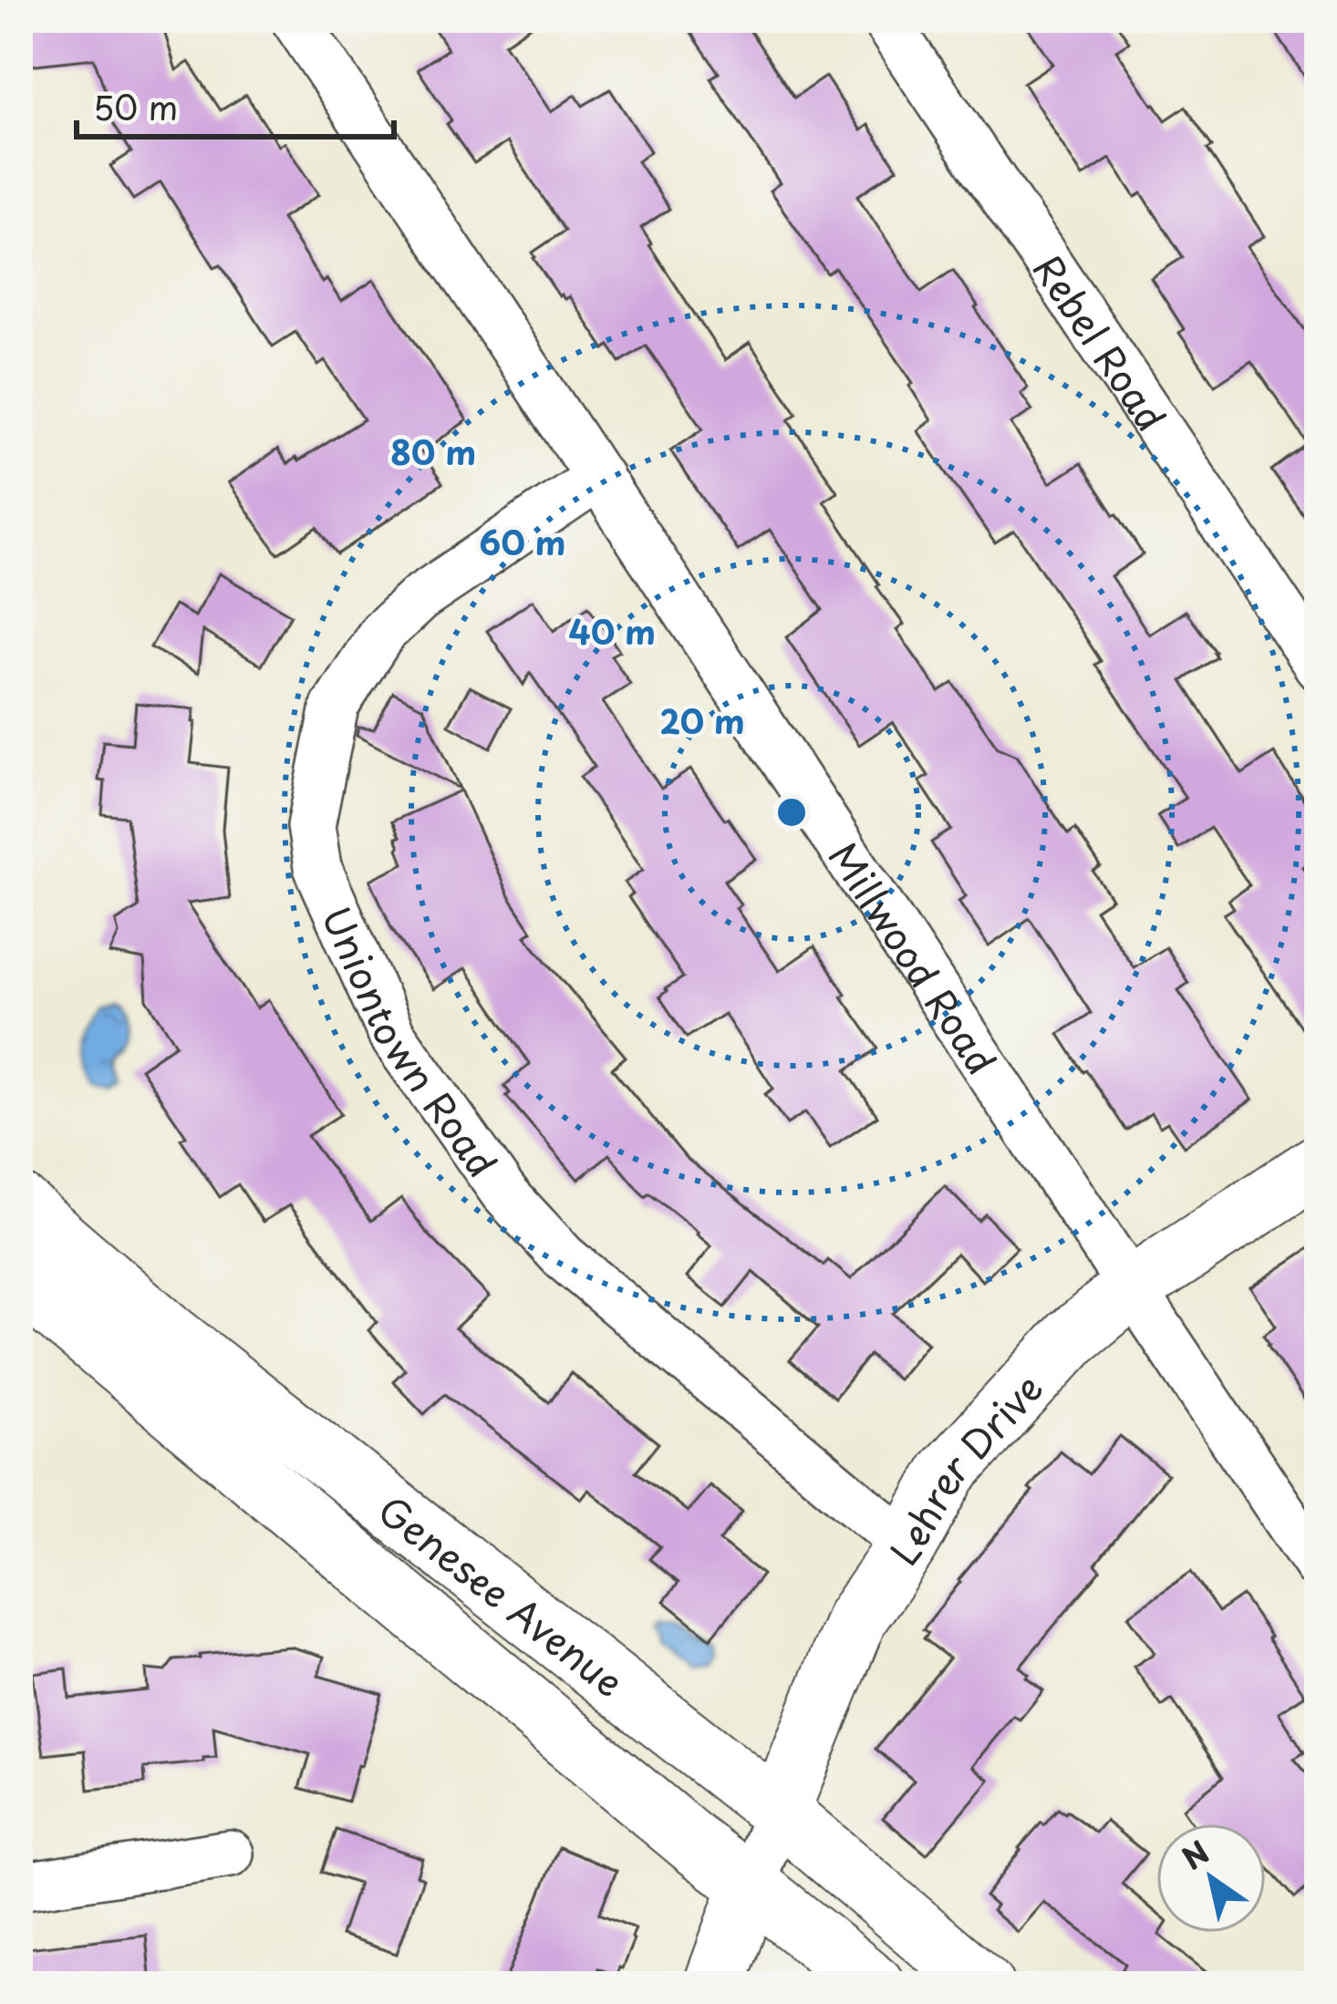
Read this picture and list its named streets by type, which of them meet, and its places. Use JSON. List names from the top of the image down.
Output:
{
  "streets": {
    "main road": ["Lehrer Drive", "Genesee Avenue"],
    "street": ["Rebel Road", "Millwood Road", "Uniontown Road"]
  },
  "crossings": [
    ["Millwood Road", "Uniontown Road"],
    ["Millwood Road", "Lehrer Drive"],
    ["Uniontown Road", "Lehrer Drive"],
    ["Lehrer Drive", "Genesee Avenue"]
  ],
  "scale_bar": "50 m",
  "north": "top left",
  "rings": [
    "80 m",
    "60 m",
    "40 m",
    "20 m"
  ]
}
